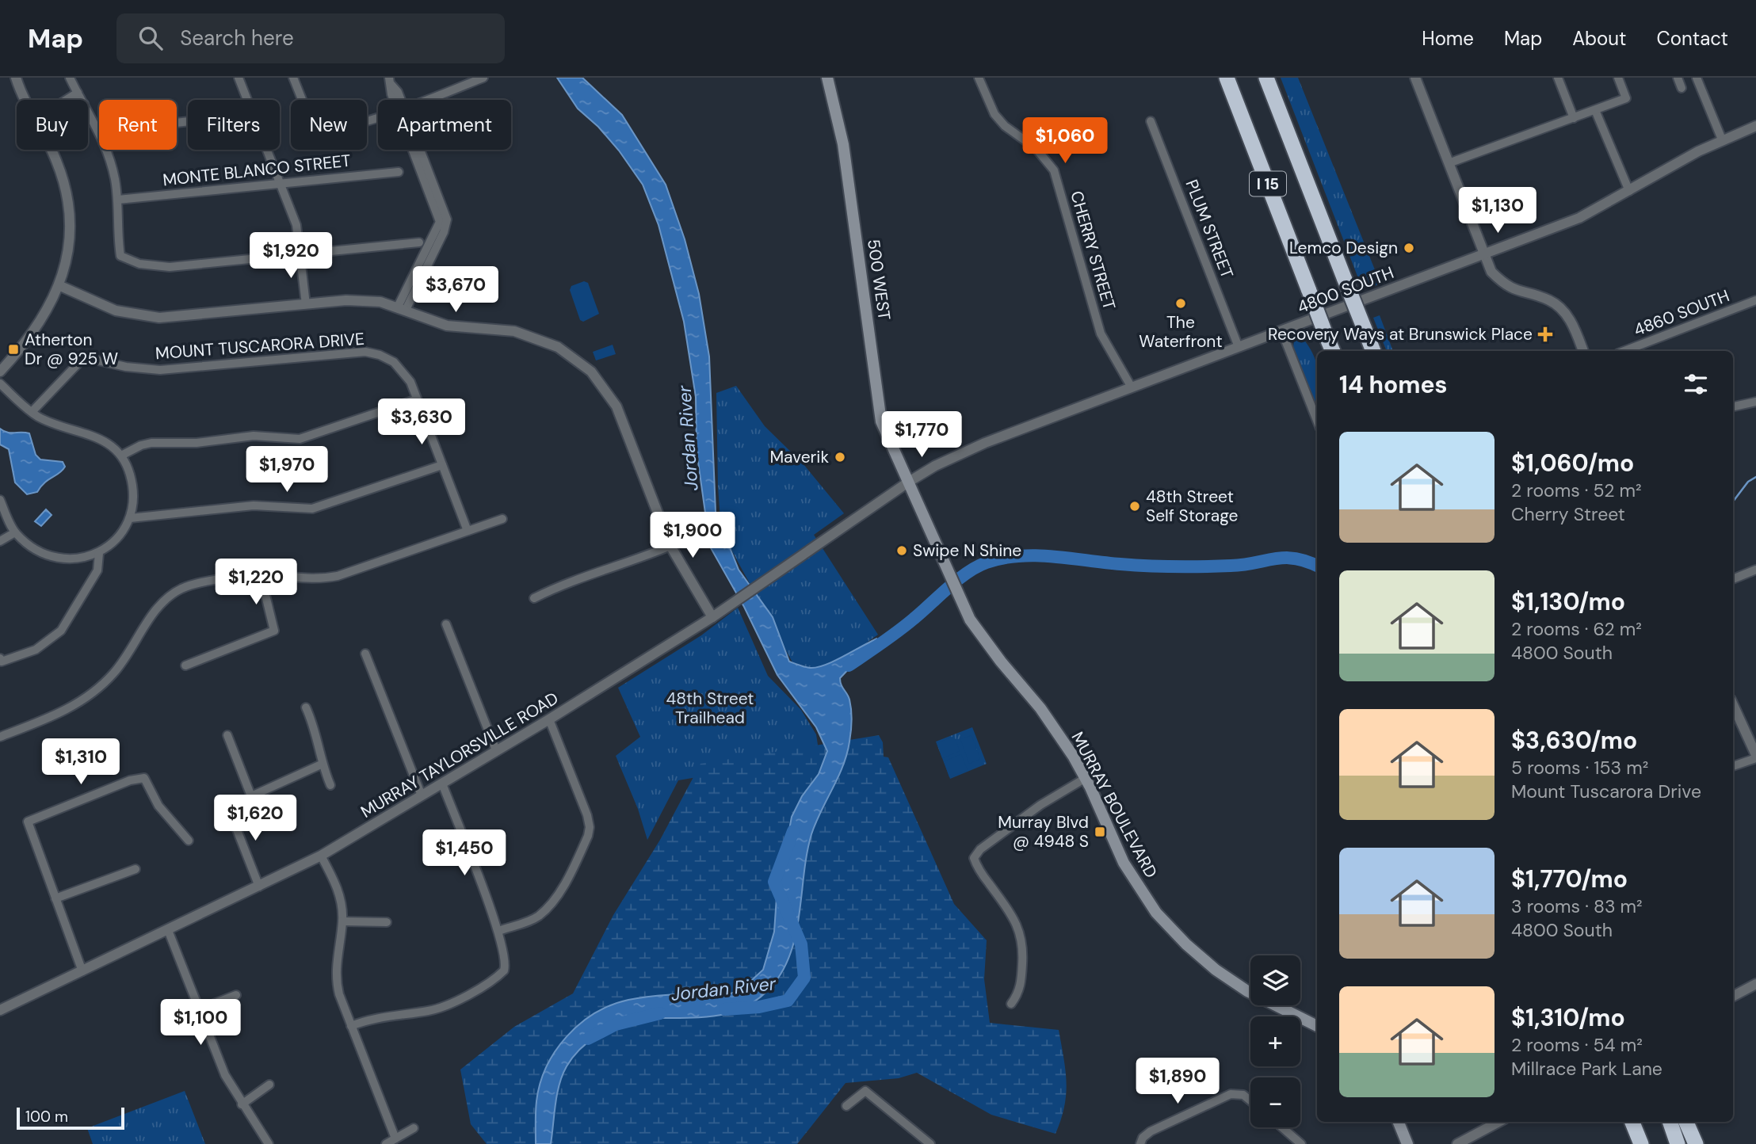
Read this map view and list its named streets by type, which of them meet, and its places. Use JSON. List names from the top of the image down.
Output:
{
  "streets": {
    "highway": ["I 15"],
    "main road": ["500 WEST", "MURRAY BOULEVARD"],
    "street": [
      "MONTE BLANCO STREET",
      "PLUM STREET",
      "CHERRY STREET",
      "4800 SOUTH",
      "4860 SOUTH",
      "MOUNT TUSCARORA DRIVE",
      "MURRAY TAYLORSVILLE ROAD"
    ]
  },
  "crossings": [
    ["PLUM STREET", "4800 SOUTH"],
    ["CHERRY STREET", "4800 SOUTH"],
    ["500 WEST", "4800 SOUTH"],
    ["500 WEST", "MURRAY TAYLORSVILLE ROAD"],
    ["500 WEST", "MURRAY BOULEVARD"],
    ["4800 SOUTH", "MURRAY TAYLORSVILLE ROAD"],
    ["4800 SOUTH", "MURRAY BOULEVARD"],
    ["MURRAY TAYLORSVILLE ROAD", "MURRAY BOULEVARD"]
  ],
  "water": ["Jordan River"],
  "parks": ["48th Street Trailhead"],
  "places": {
    "other": [
      "Lemco Design",
      "The Waterfront",
      "Maverik",
      "48th Street Self Storage",
      "Swipe N Shine"
    ],
    "health": ["Recovery Ways at Brunswick Place"],
    "transit": ["Atherton Dr @ 925 W", "Murray Blvd @ 4948 S"]
  },
  "scale_bar": "100 m",
  "page": {
    "header": "Map",
    "search": "Search here",
    "nav": [
      "Home",
      "Map",
      "About",
      "Contact"
    ],
    "chip": [
      "Buy",
      "Rent",
      "Filters",
      "New",
      "Apartment"
    ],
    "price": [
      "$1,060",
      "$1,130",
      "$1,920",
      "$3,670",
      "$3,630",
      "$1,770",
      "$1,970",
      "$1,900",
      "$1,220",
      "$1,310",
      "$1,620",
      "$1,450",
      "$1,100",
      "$1,890"
    ],
    "heading": "14 homes",
    "list": [
      {
        "name": "$1,060/mo",
        "note": "2 rooms · 52 m² · Cherry Street"
      },
      {
        "name": "$1,130/mo",
        "note": "2 rooms · 62 m² · 4800 South"
      },
      {
        "name": "$3,630/mo",
        "note": "5 rooms · 153 m² · Mount Tuscarora Drive"
      },
      {
        "name": "$1,770/mo",
        "note": "3 rooms · 83 m² · 4800 South"
      },
      {
        "name": "$1,310/mo",
        "note": "2 rooms · 54 m² · Millrace Park Lane"
      }
    ],
    "map_buttons": ["+", "−"],
    "scale": "100 m"
  }
}
